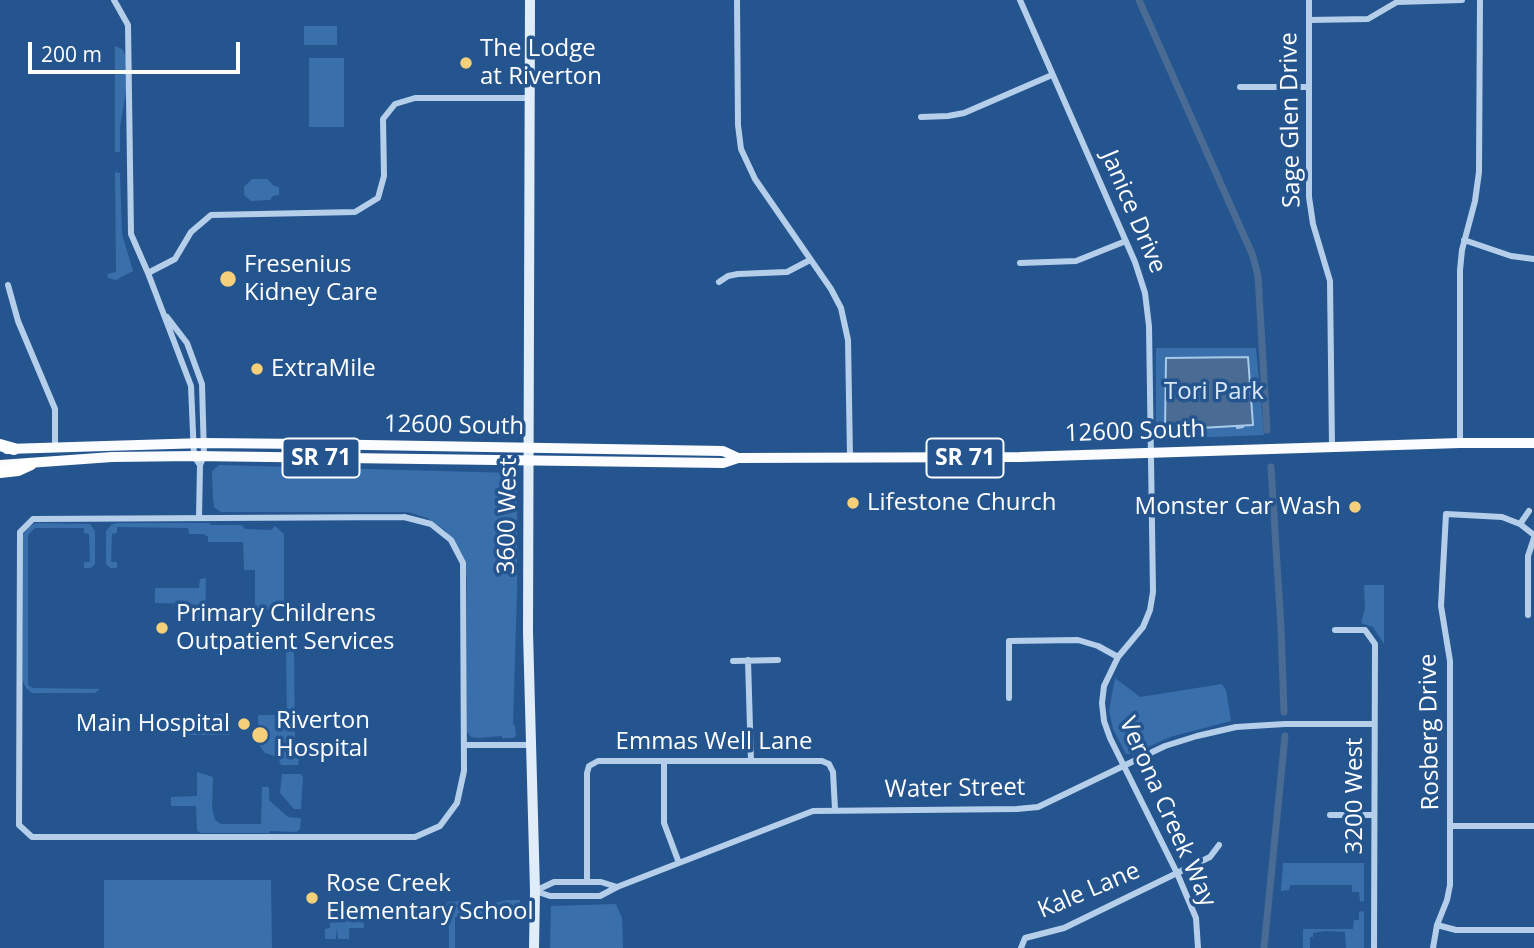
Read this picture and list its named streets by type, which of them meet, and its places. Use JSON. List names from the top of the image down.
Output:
{
  "streets": {
    "main road": ["12600 South", "SR 71", "3600 West"],
    "street": [
      "Sage Glen Drive",
      "Janice Drive",
      "Rosberg Drive",
      "Emmas Well Lane",
      "Water Street",
      "3200 West",
      "Verona Creek Way",
      "Kale Lane"
    ]
  },
  "crossings": [
    ["Sage Glen Drive", "12600 South"],
    ["Janice Drive", "12600 South"],
    ["Janice Drive", "Verona Creek Way"],
    ["12600 South", "3600 West"],
    ["12600 South", "Verona Creek Way"],
    ["3600 West", "Water Street"],
    ["Emmas Well Lane", "Water Street"],
    ["Water Street", "3200 West"],
    ["Water Street", "Verona Creek Way"],
    ["Verona Creek Way", "Kale Lane"]
  ],
  "parks": ["Tori Park"],
  "places": [
    "The Lodge at Riverton",
    "Fresenius Kidney Care",
    "ExtraMile",
    "Lifestone Church",
    "Monster Car Wash",
    "Primary Childrens Outpatient Services",
    "Main Hospital",
    "Riverton Hospital",
    "Rose Creek Elementary School"
  ],
  "scale_bar": "200 m"
}
